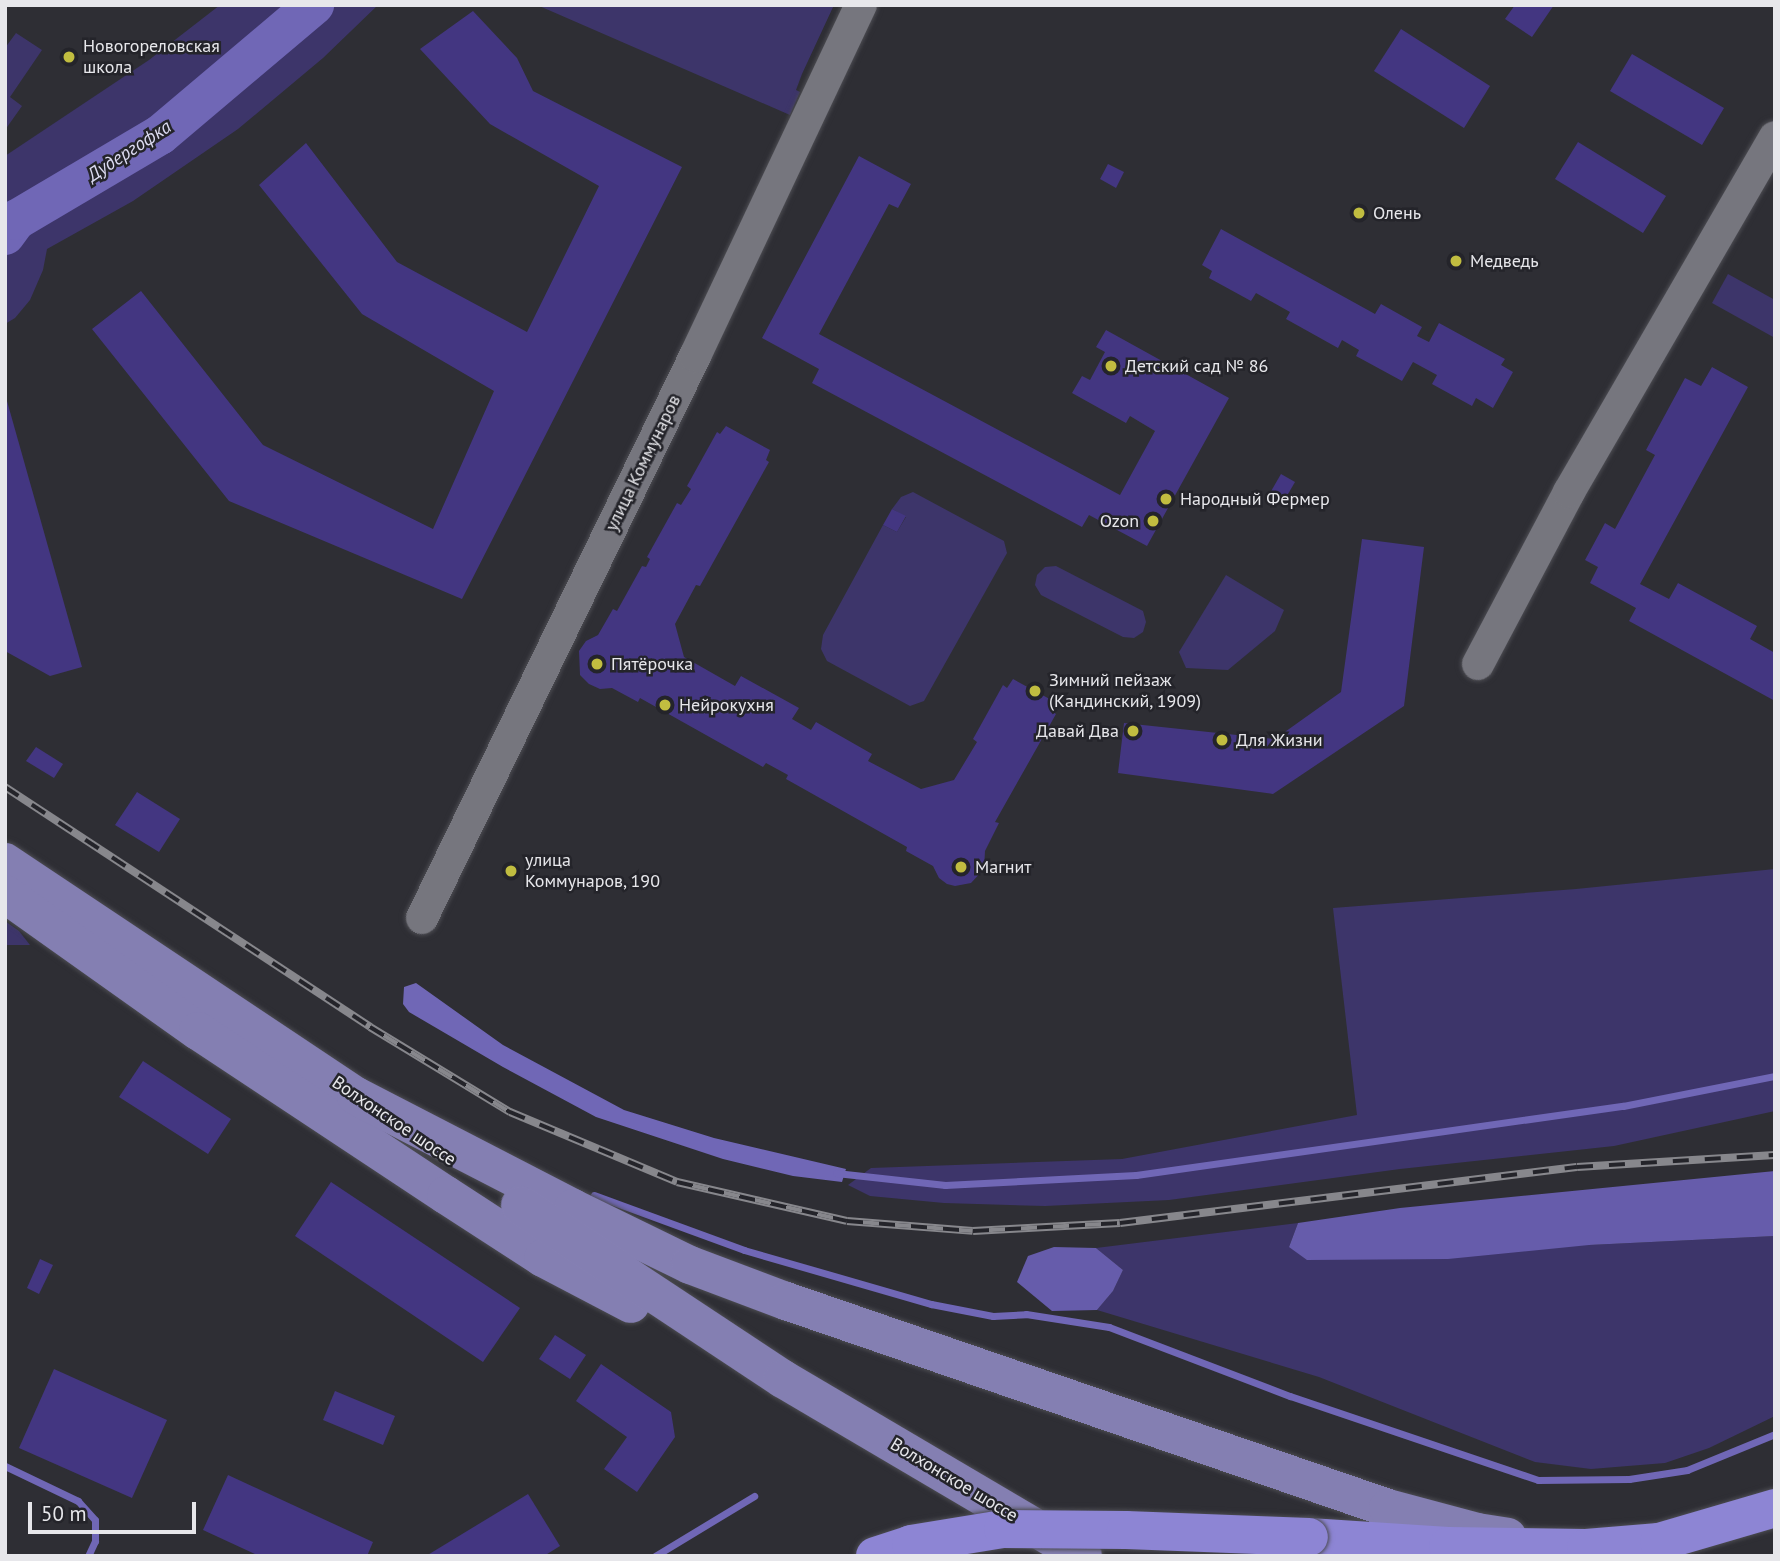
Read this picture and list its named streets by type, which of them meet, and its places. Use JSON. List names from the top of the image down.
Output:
{
  "streets": {
    "main road": ["Волхонское шоссе"],
    "street": ["улица Коммунаров"]
  },
  "water": ["Дудергофка"],
  "places": [
    "Новогореловская школа",
    "Олень",
    "Медведь",
    "Детский сад № 86",
    "Народный Фермер",
    "Ozon",
    "Пятёрочка",
    "Зимний пейзаж (Кандинский, 1909)",
    "Нейрокухня",
    "Давай Два",
    "Для Жизни",
    "Магнит",
    "улица Коммунаров, 190"
  ],
  "scale_bar": "50 m"
}
